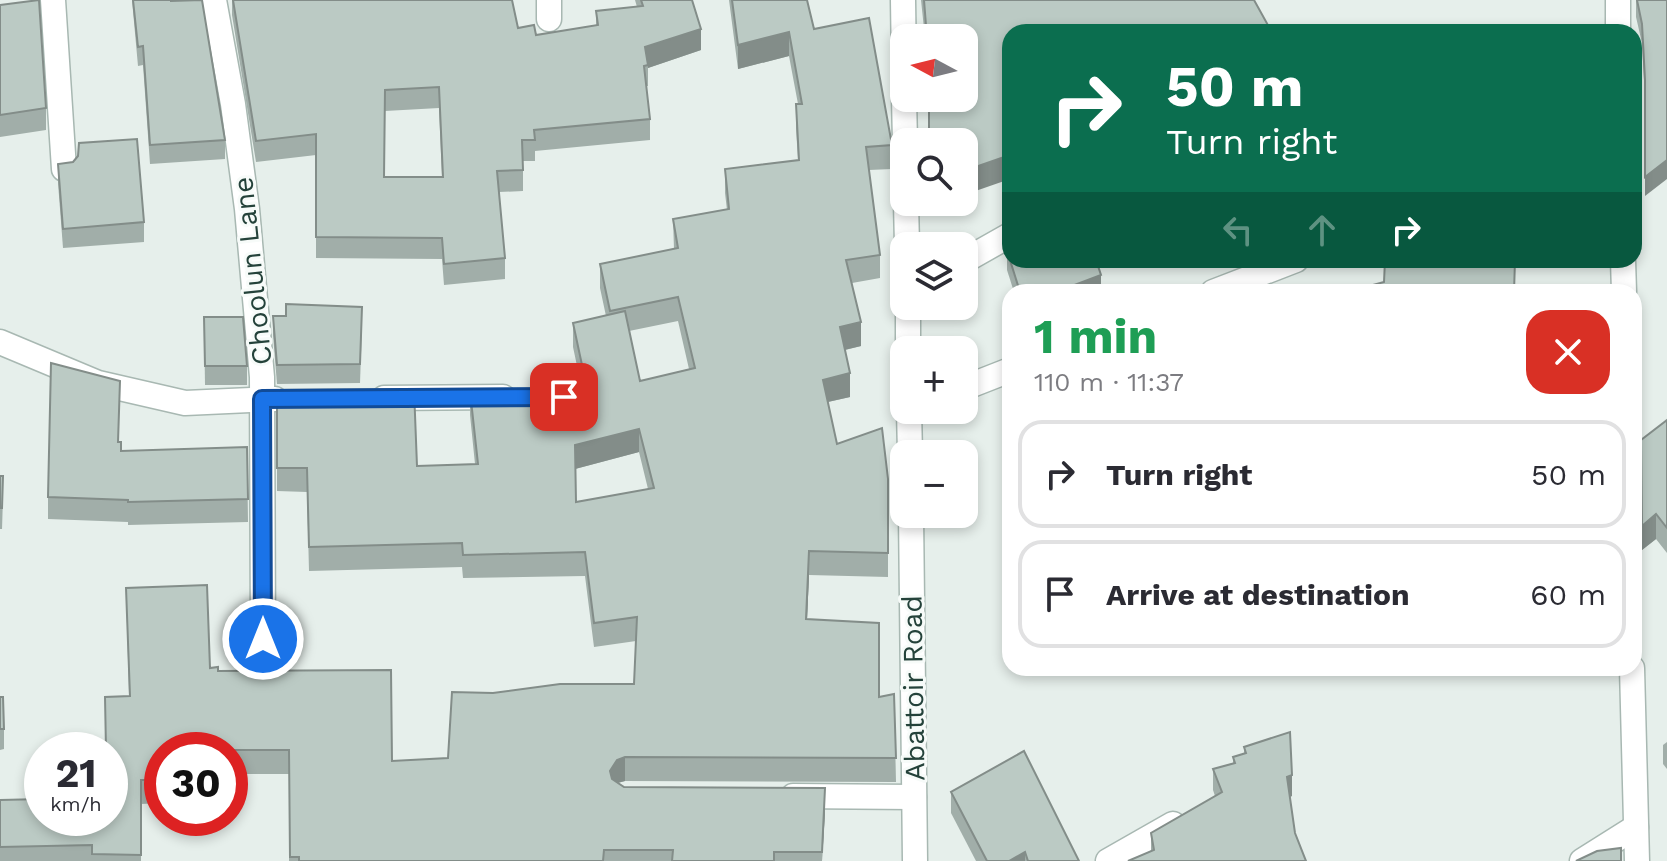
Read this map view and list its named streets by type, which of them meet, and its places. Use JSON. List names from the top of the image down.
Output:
{
  "streets": {
    "street": ["Choolun Lane", "Abattoir Road"]
  },
  "north": "left",
  "page": {
    "map_buttons": ["+", "−"],
    "turn": ["50 m", "Turn right"],
    "heading": ["1 min", "110 m · 11:37"],
    "list": [
      {
        "name": "Turn right",
        "value": "50 m"
      },
      {
        "name": "Arrive at destination",
        "value": "60 m"
      }
    ],
    "speed": "21 km/h",
    "limit": "30"
  }
}
